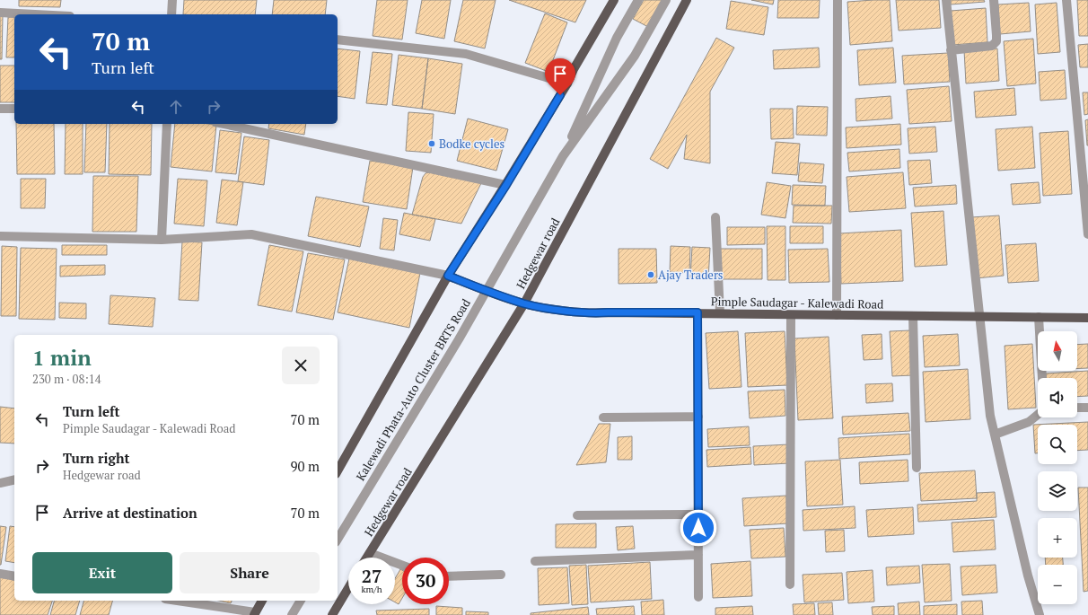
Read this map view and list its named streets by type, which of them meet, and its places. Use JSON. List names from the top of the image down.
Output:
{
  "streets": {
    "main road": ["Hedgewar road", "Pimple Saudagar - Kalewadi Road"],
    "street": ["Kalewadi Phata-Auto Cluster BRTS Road"]
  },
  "crossings": [
    ["Hedgewar road", "Pimple Saudagar - Kalewadi Road"],
    ["Pimple Saudagar - Kalewadi Road", "Kalewadi Phata-Auto Cluster BRTS Road"]
  ],
  "places": ["Bodke cycles", "Ajay Traders"],
  "north": "top",
  "page": {
    "turn": ["70 m", "Turn left"],
    "map_buttons": ["+", "−"],
    "heading": ["1 min", "230 m · 08:14"],
    "list": [
      {
        "name": "Turn left",
        "note": "Pimple Saudagar - Kalewadi Road",
        "value": "70 m"
      },
      {
        "name": "Turn right",
        "note": "Hedgewar road",
        "value": "90 m"
      },
      {
        "name": "Arrive at destination",
        "value": "70 m"
      }
    ],
    "buttons": ["Exit", "Share"],
    "speed": "27 km/h",
    "limit": "30"
  }
}
